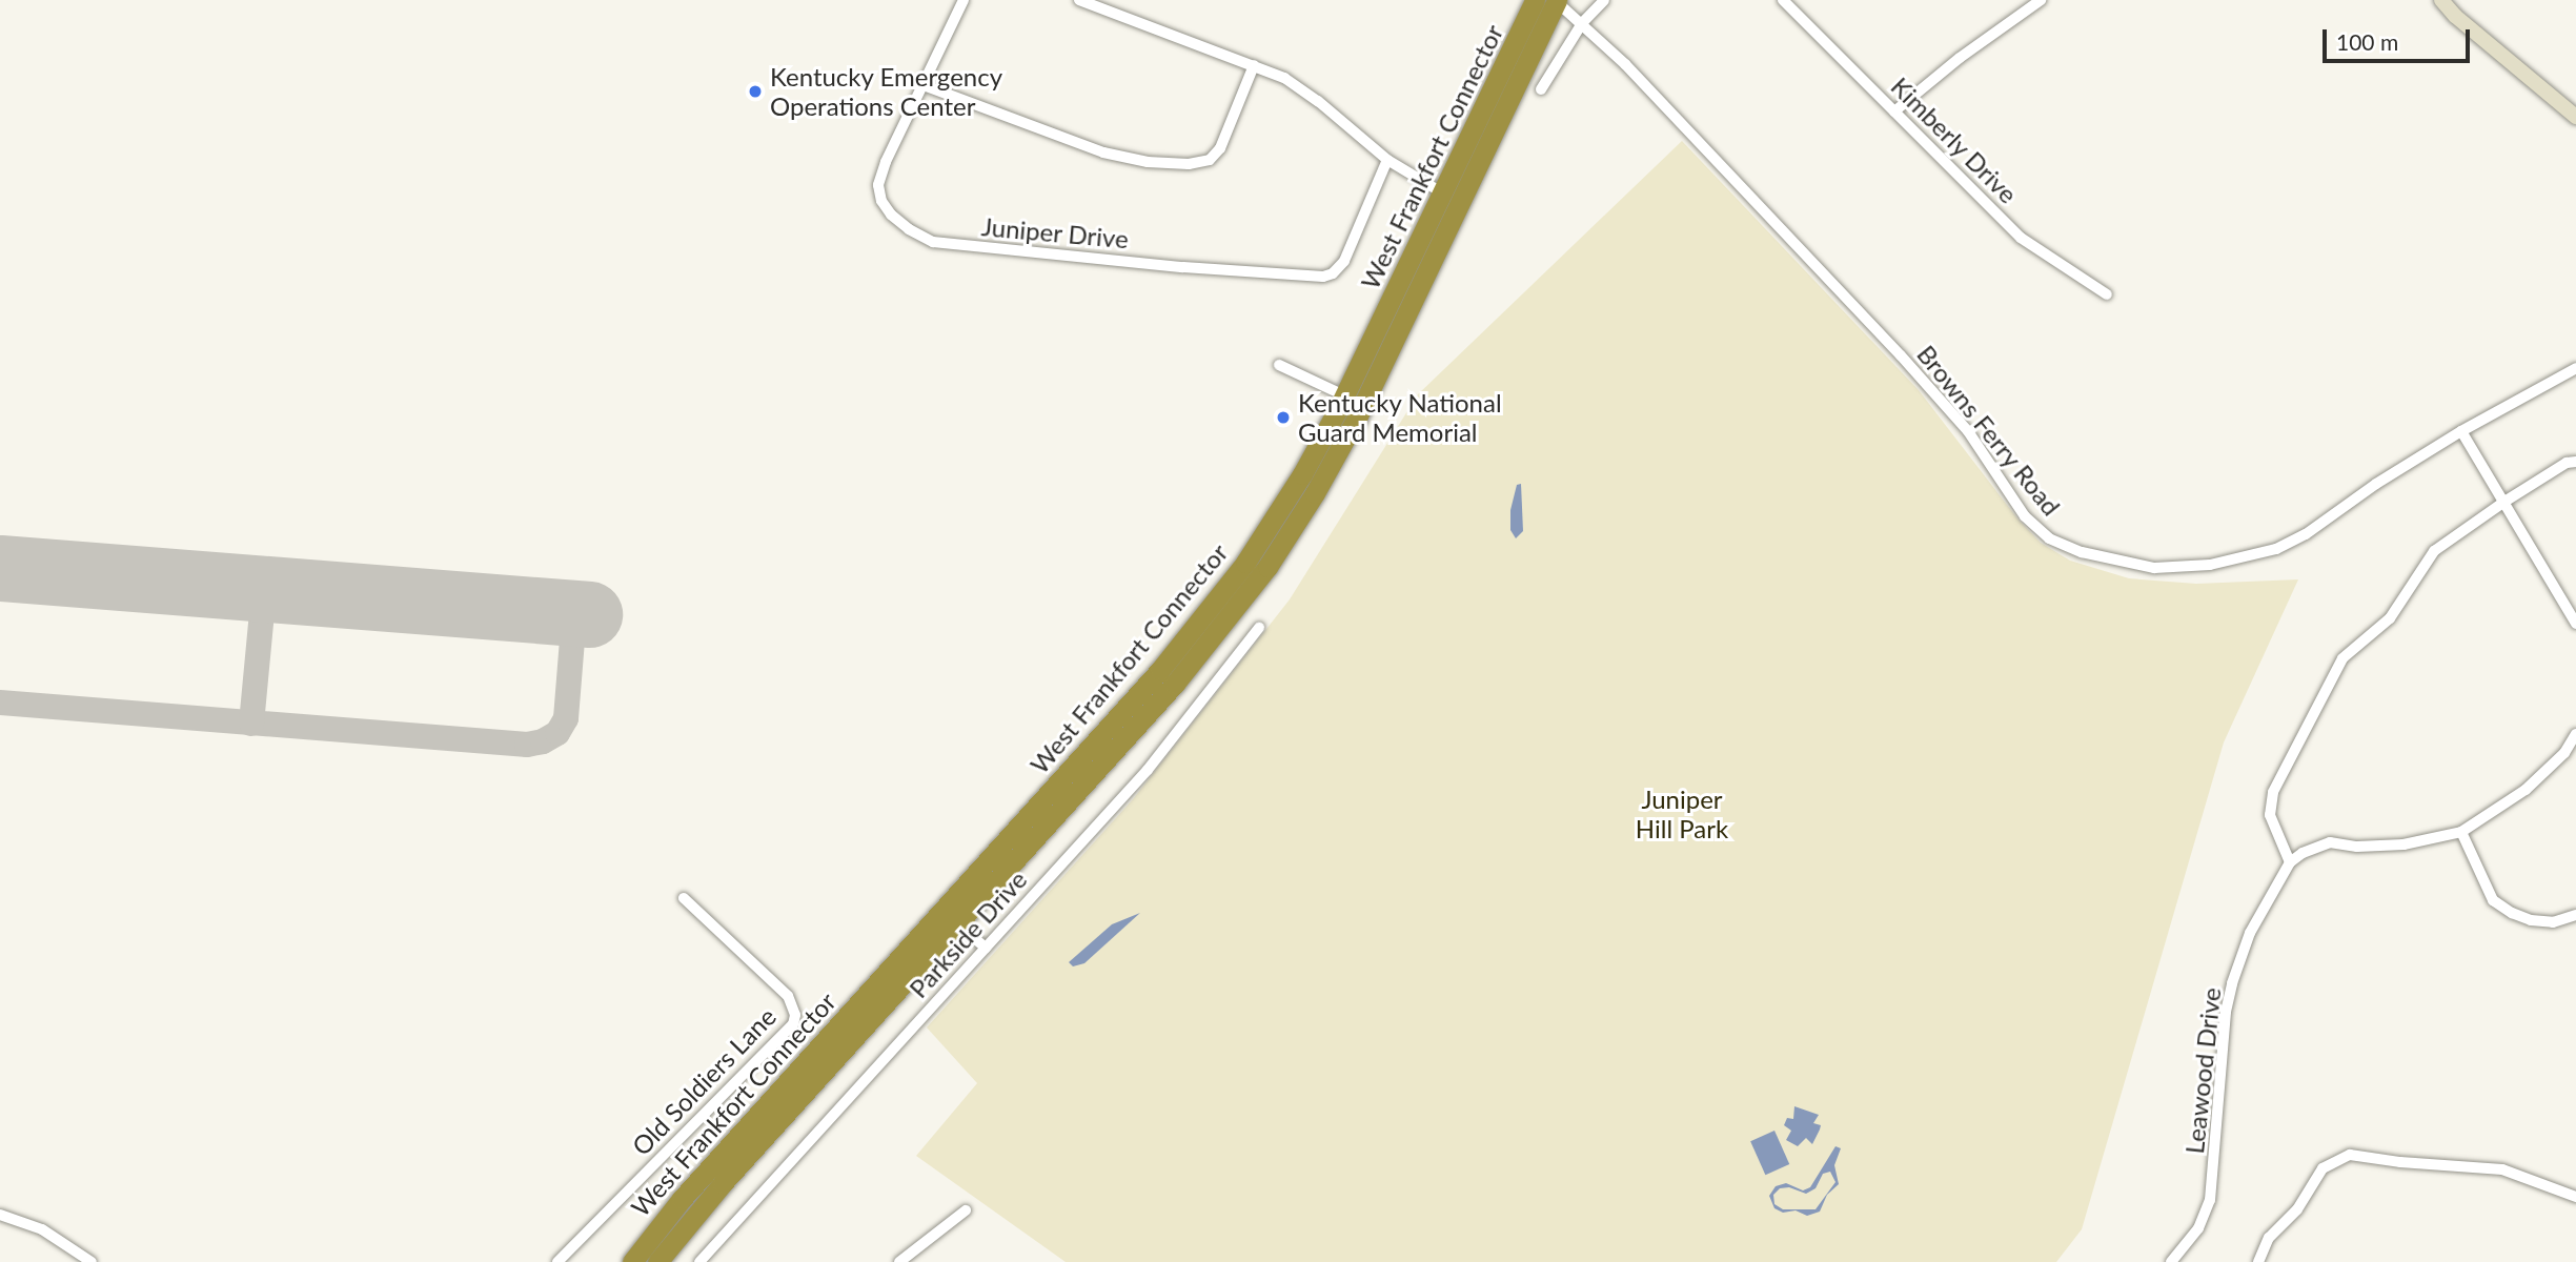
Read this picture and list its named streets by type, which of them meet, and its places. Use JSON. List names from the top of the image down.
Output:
{
  "streets": {
    "highway": ["West Frankfort Connector"],
    "street": [
      "Kimberly Drive",
      "Juniper Drive",
      "Browns Ferry Road",
      "Parkside Drive",
      "Leawood Drive",
      "Old Soldiers Lane"
    ]
  },
  "crossings": [
    ["West Frankfort Connector", "Browns Ferry Road"]
  ],
  "parks": ["Juniper Hill Park"],
  "places": ["Kentucky Emergency Operations Center", "Kentucky National Guard Memorial"],
  "scale_bar": "100 m"
}
